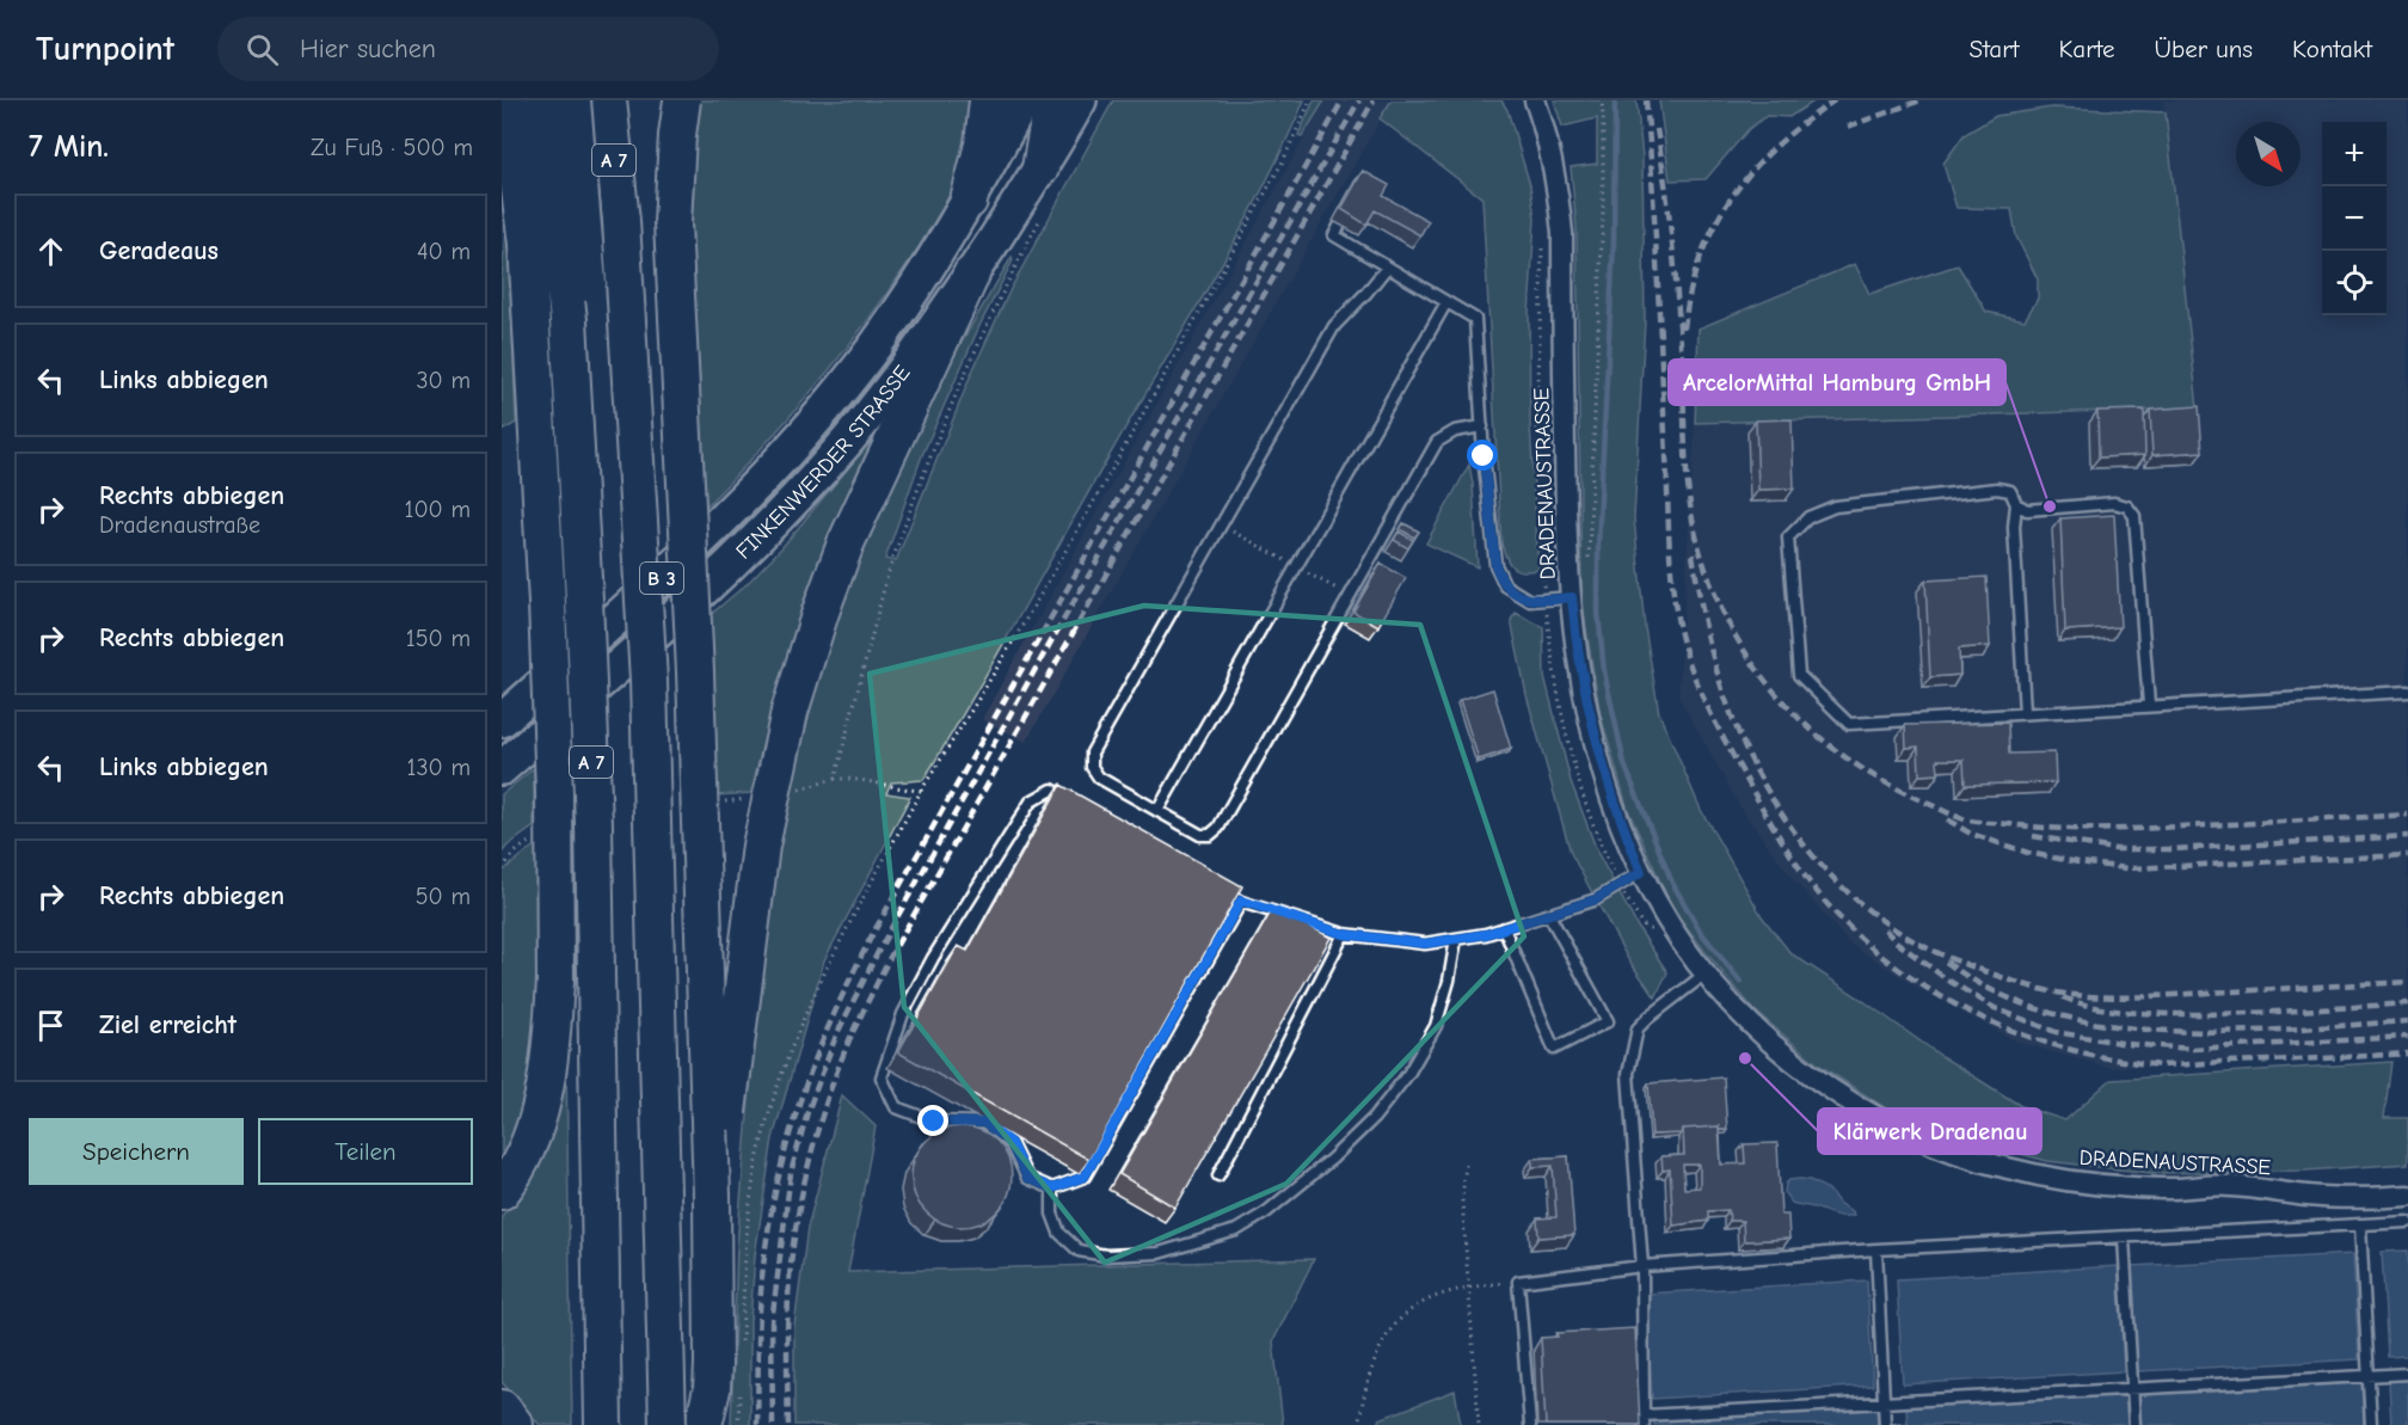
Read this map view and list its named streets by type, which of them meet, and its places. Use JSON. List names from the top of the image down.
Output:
{
  "streets": {
    "highway": ["A 7"],
    "main road": ["FINKENWERDER STRASSE", "B 3"],
    "street": ["DRADENAUSTRASSE"]
  },
  "places": ["ArcelorMittal Hamburg GmbH", "Klärwerk Dradenau"],
  "north": "bottom right",
  "page": {
    "header": "Turnpoint",
    "search": "Hier suchen",
    "nav": [
      "Start",
      "Karte",
      "Über uns",
      "Kontakt"
    ],
    "heading": ["7 Min.", "Zu Fuß · 500 m"],
    "map_buttons": ["+", "−"],
    "list": [
      ["Geradeaus", "40 m"],
      ["Links abbiegen", "30 m"],
      ["Rechts abbiegen", "Dradenaustraße", "100 m"],
      ["Rechts abbiegen", "150 m"],
      ["Links abbiegen", "130 m"],
      ["Rechts abbiegen", "50 m"],
      "Ziel erreicht"
    ],
    "buttons": ["Speichern", "Teilen"]
  }
}
